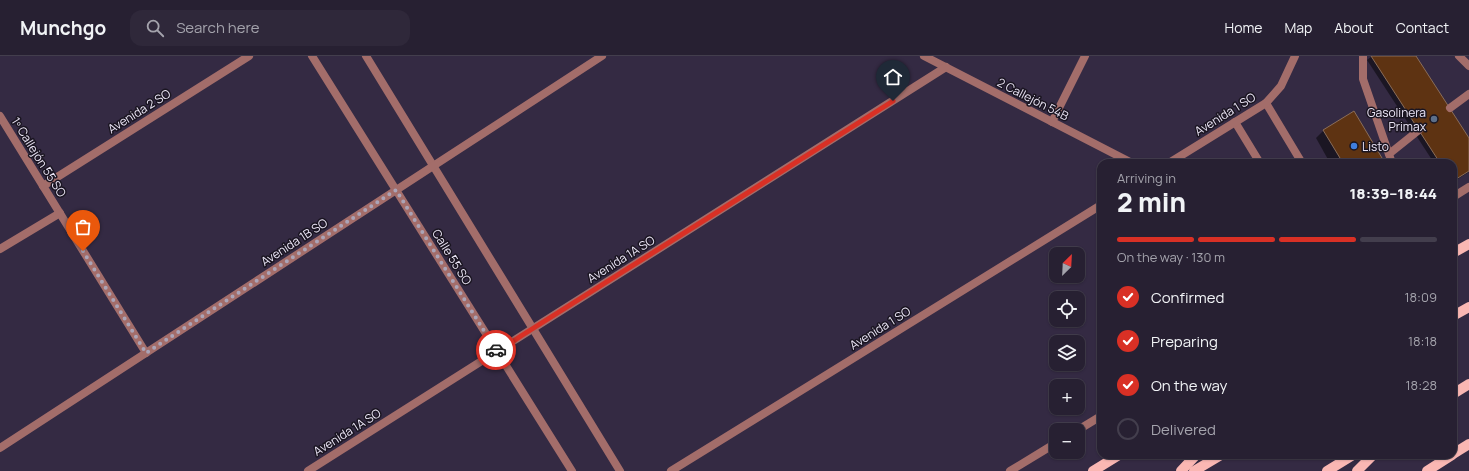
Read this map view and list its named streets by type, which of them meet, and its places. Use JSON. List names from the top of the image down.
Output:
{
  "streets": {
    "street": [
      "2 Callejón 54B",
      "Avenida 2 SO",
      "Avenida 1 SO",
      "1º Callejón 55 SO",
      "Avenida 1B SO",
      "Calle 55 SO",
      "Avenida 1A SO"
    ]
  },
  "crossings": [
    ["2 Callejón 54B", "Avenida 1A SO"],
    ["Avenida 2 SO", "1º Callejón 55 SO"],
    ["1º Callejón 55 SO", "Avenida 1B SO"],
    ["Avenida 1B SO", "Calle 55 SO"],
    ["Calle 55 SO", "Avenida 1A SO"]
  ],
  "places": ["Gasolinera Primax", "Listo"],
  "north": "top right",
  "page": {
    "header": "Munchgo",
    "search": "Search here",
    "nav": [
      "Home",
      "Map",
      "About",
      "Contact"
    ],
    "heading": ["2 min", "Arriving in", "18:39–18:44"],
    "bar": "On the way · 130 m",
    "map_buttons": ["+", "−"],
    "list": [
      ["Confirmed", "18:09"],
      ["Preparing", "18:18"],
      ["On the way", "18:28"],
      "Delivered"
    ]
  }
}
